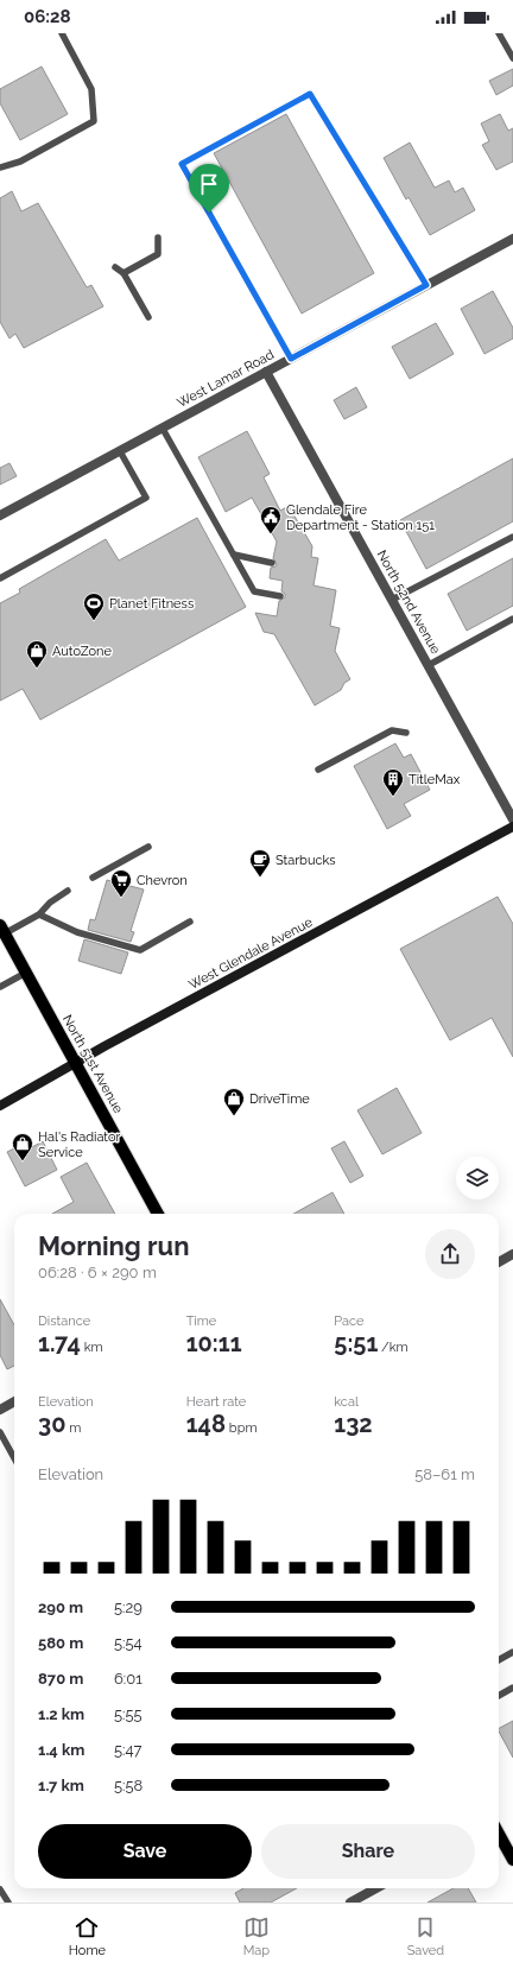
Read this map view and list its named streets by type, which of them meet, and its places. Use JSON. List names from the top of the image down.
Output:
{
  "streets": {
    "main road": ["West Glendale Avenue", "North 51st Avenue"],
    "street": ["West Lamar Road", "North 52nd Avenue"]
  },
  "crossings": [
    ["West Lamar Road", "North 52nd Avenue"],
    ["West Glendale Avenue", "North 51st Avenue"]
  ],
  "places": {
    "public building": ["Glendale Fire Department - Station 151"],
    "sports": ["Planet Fitness"],
    "shop": ["AutoZone", "DriveTime", "Hal's Radiator Service"],
    "building": ["TitleMax"],
    "cafe": ["Starbucks"],
    "supermarket": ["Chevron"]
  },
  "page": {
    "status": "06:28",
    "heading": ["Morning run", "06:28 · 6 × 290 m"],
    "stats": [
      ["Distance", "1.74 km"],
      ["Time", "10:11"],
      ["Pace", "5:51 /km"],
      ["Elevation", "30 m"],
      ["Heart rate", "148 bpm"],
      ["kcal", "132"]
    ],
    "chart": ["Elevation", "58–61 m"],
    "list": [
      {
        "name": "290 m",
        "note": "5:29"
      },
      {
        "name": "580 m",
        "note": "5:54"
      },
      {
        "name": "870 m",
        "note": "6:01"
      },
      {
        "name": "1.2 km",
        "note": "5:55"
      },
      {
        "name": "1.4 km",
        "note": "5:47"
      },
      {
        "name": "1.7 km",
        "note": "5:58"
      }
    ],
    "buttons": ["Save", "Share"],
    "tabs": ["Home", "Map", "Saved"]
  }
}
